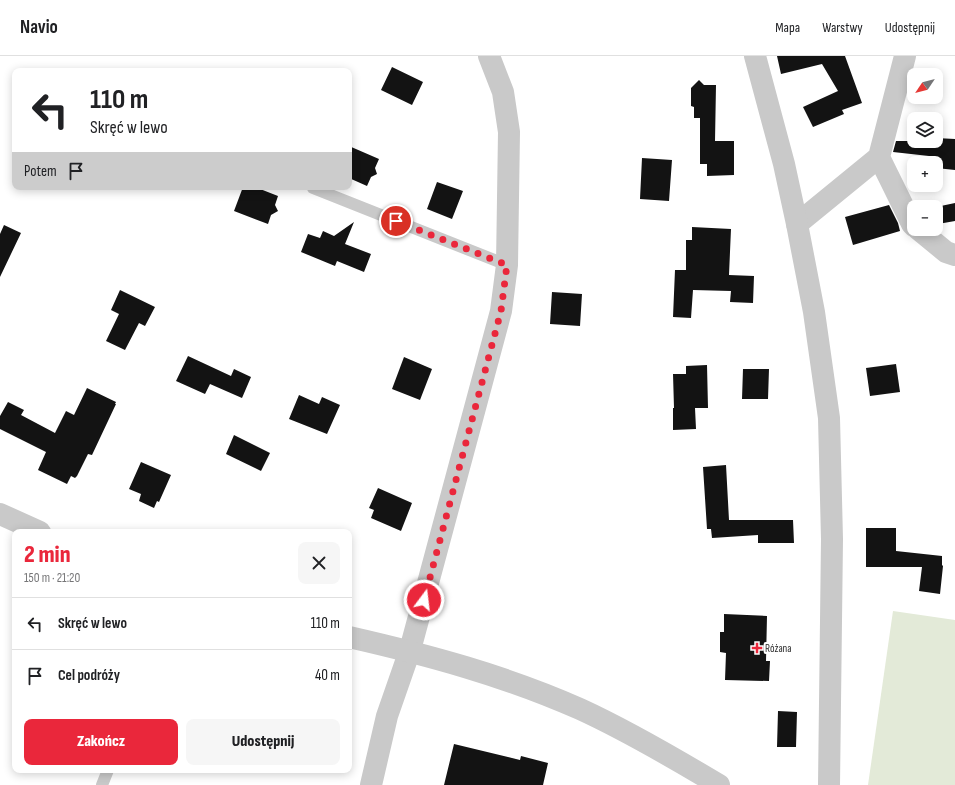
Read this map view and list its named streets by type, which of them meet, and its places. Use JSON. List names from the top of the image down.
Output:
{
  "places": {
    "health": ["Różana"]
  },
  "north": "bottom left",
  "page": {
    "header": "Navio",
    "nav": ["Mapa", "Warstwy", "Udostępnij"],
    "map_buttons": ["+", "−"],
    "turn": ["110 m", "Skręć w lewo"],
    "then": "Potem",
    "heading": ["2 min", "150 m · 21:20"],
    "list": [
      {
        "name": "Skręć w lewo",
        "value": "110 m"
      },
      {
        "name": "Cel podróży",
        "value": "40 m"
      }
    ],
    "buttons": ["Zakończ", "Udostępnij"]
  }
}
